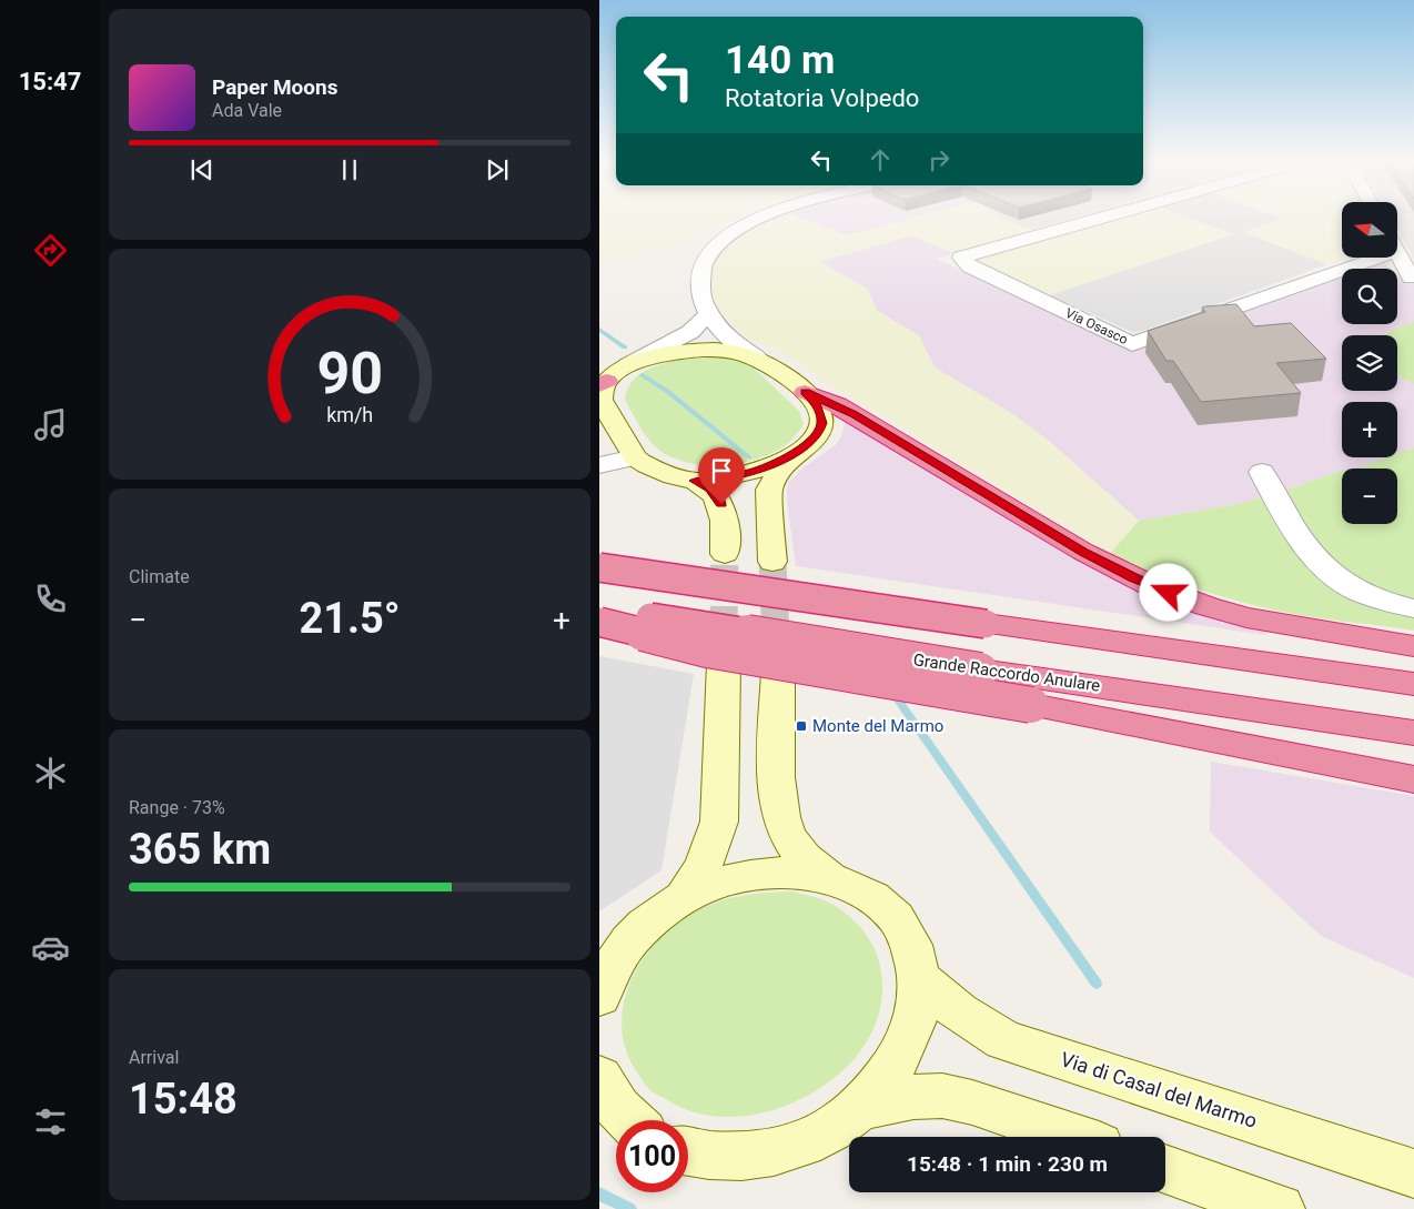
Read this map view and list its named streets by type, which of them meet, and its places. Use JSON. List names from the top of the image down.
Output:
{
  "streets": {
    "highway": ["Grande Raccordo Anulare"],
    "main road": ["Via di Casal del Marmo"],
    "street": ["Via Osasco"]
  },
  "places": {
    "transit": ["Monte del Marmo"]
  },
  "north": "left",
  "page": {
    "tabs": "15:47",
    "turn": ["140 m", "Rotatoria Volpedo"],
    "song": ["Paper Moons", "Ada Vale"],
    "map_buttons": ["+", "−"],
    "tile": [
      "Climate",
      ["Range · 73%", "365 km"],
      ["Arrival", "15:48"]
    ],
    "heat": ["−", "21.5°", "+"],
    "limit": "100",
    "trip": "15:48 · 1 min · 230 m",
    "gauge": ["90", "km/h"]
  }
}
